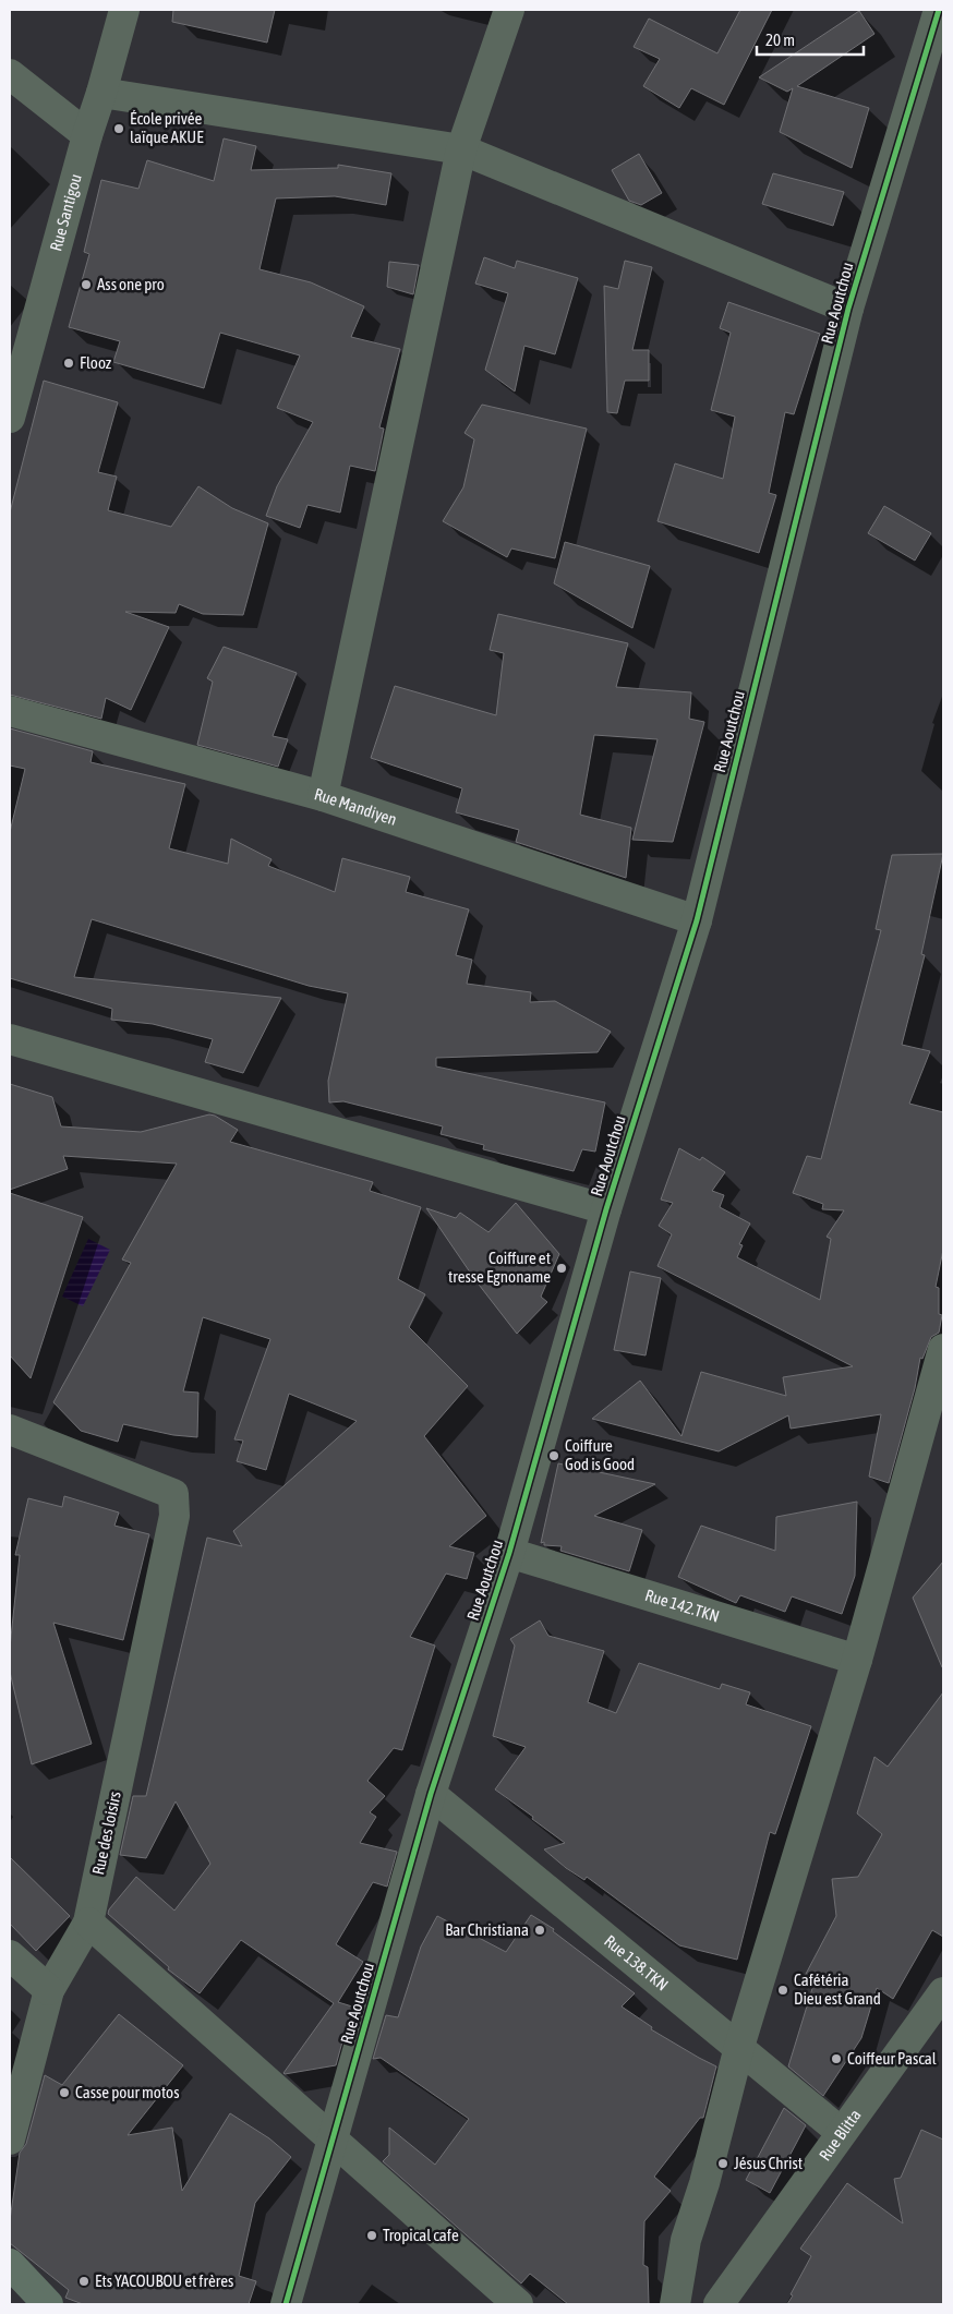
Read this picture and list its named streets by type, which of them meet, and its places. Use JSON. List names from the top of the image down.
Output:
{
  "streets": {
    "street": [
      "Rue Santigou",
      "Rue Aoutchou",
      "Rue Mandiyen",
      "Rue 142.TKN",
      "Rue des loisirs",
      "Rue 138.TKN",
      "Rue Blitta"
    ]
  },
  "crossings": [
    ["Rue Aoutchou", "Rue Mandiyen"],
    ["Rue Aoutchou", "Rue 142.TKN"],
    ["Rue Aoutchou", "Rue 138.TKN"],
    ["Rue 138.TKN", "Rue Blitta"]
  ],
  "places": [
    "École privée laïque AKUE",
    "Ass one pro",
    "Flooz",
    "Coiffure et tresse Egnoname",
    "Coiffure God is Good",
    "Bar Christiana",
    "Cafétéria Dieu est Grand",
    "Coiffeur Pascal",
    "Casse pour motos",
    "Jésus Christ",
    "Tropical cafe",
    "Ets YACOUBOU et frères"
  ],
  "scale_bar": "20 m"
}
